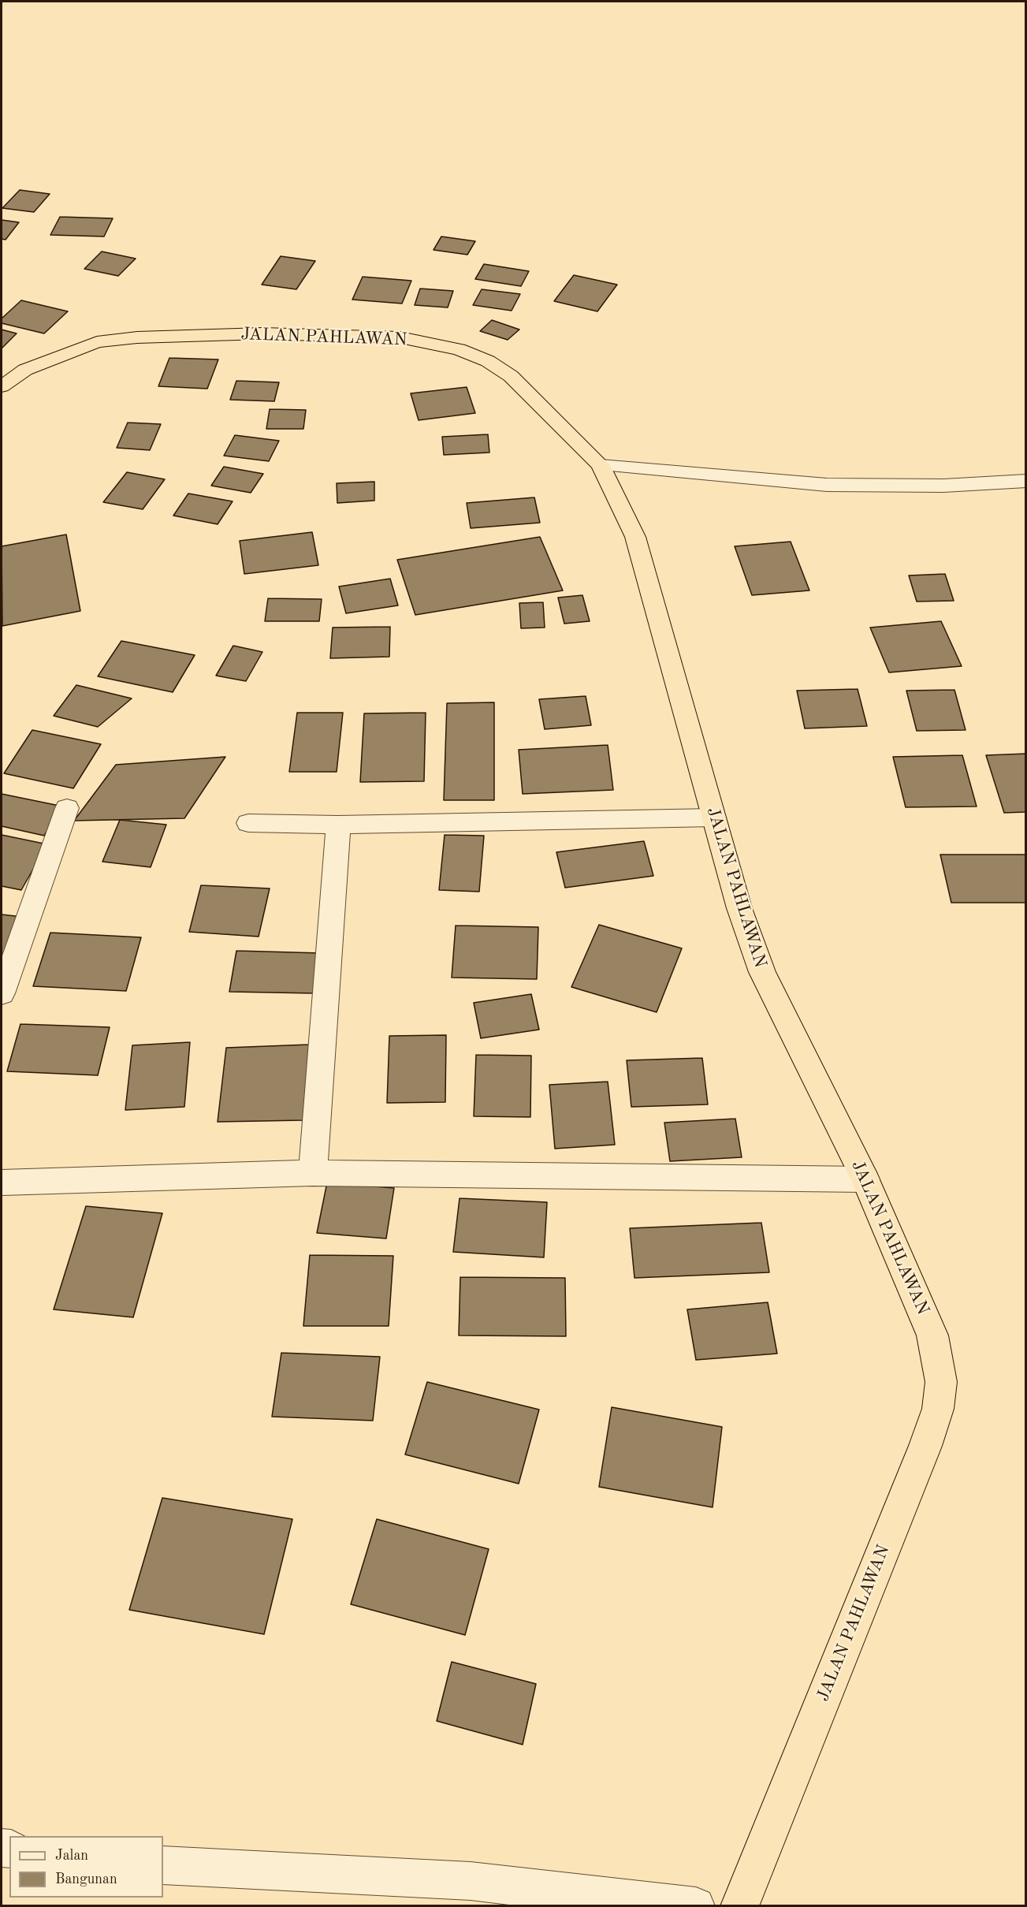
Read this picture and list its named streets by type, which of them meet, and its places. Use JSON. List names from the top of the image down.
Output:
{
  "streets": {
    "highway": ["JALAN PAHLAWAN"]
  },
  "legend": ["Jalan", "Bangunan"]
}
